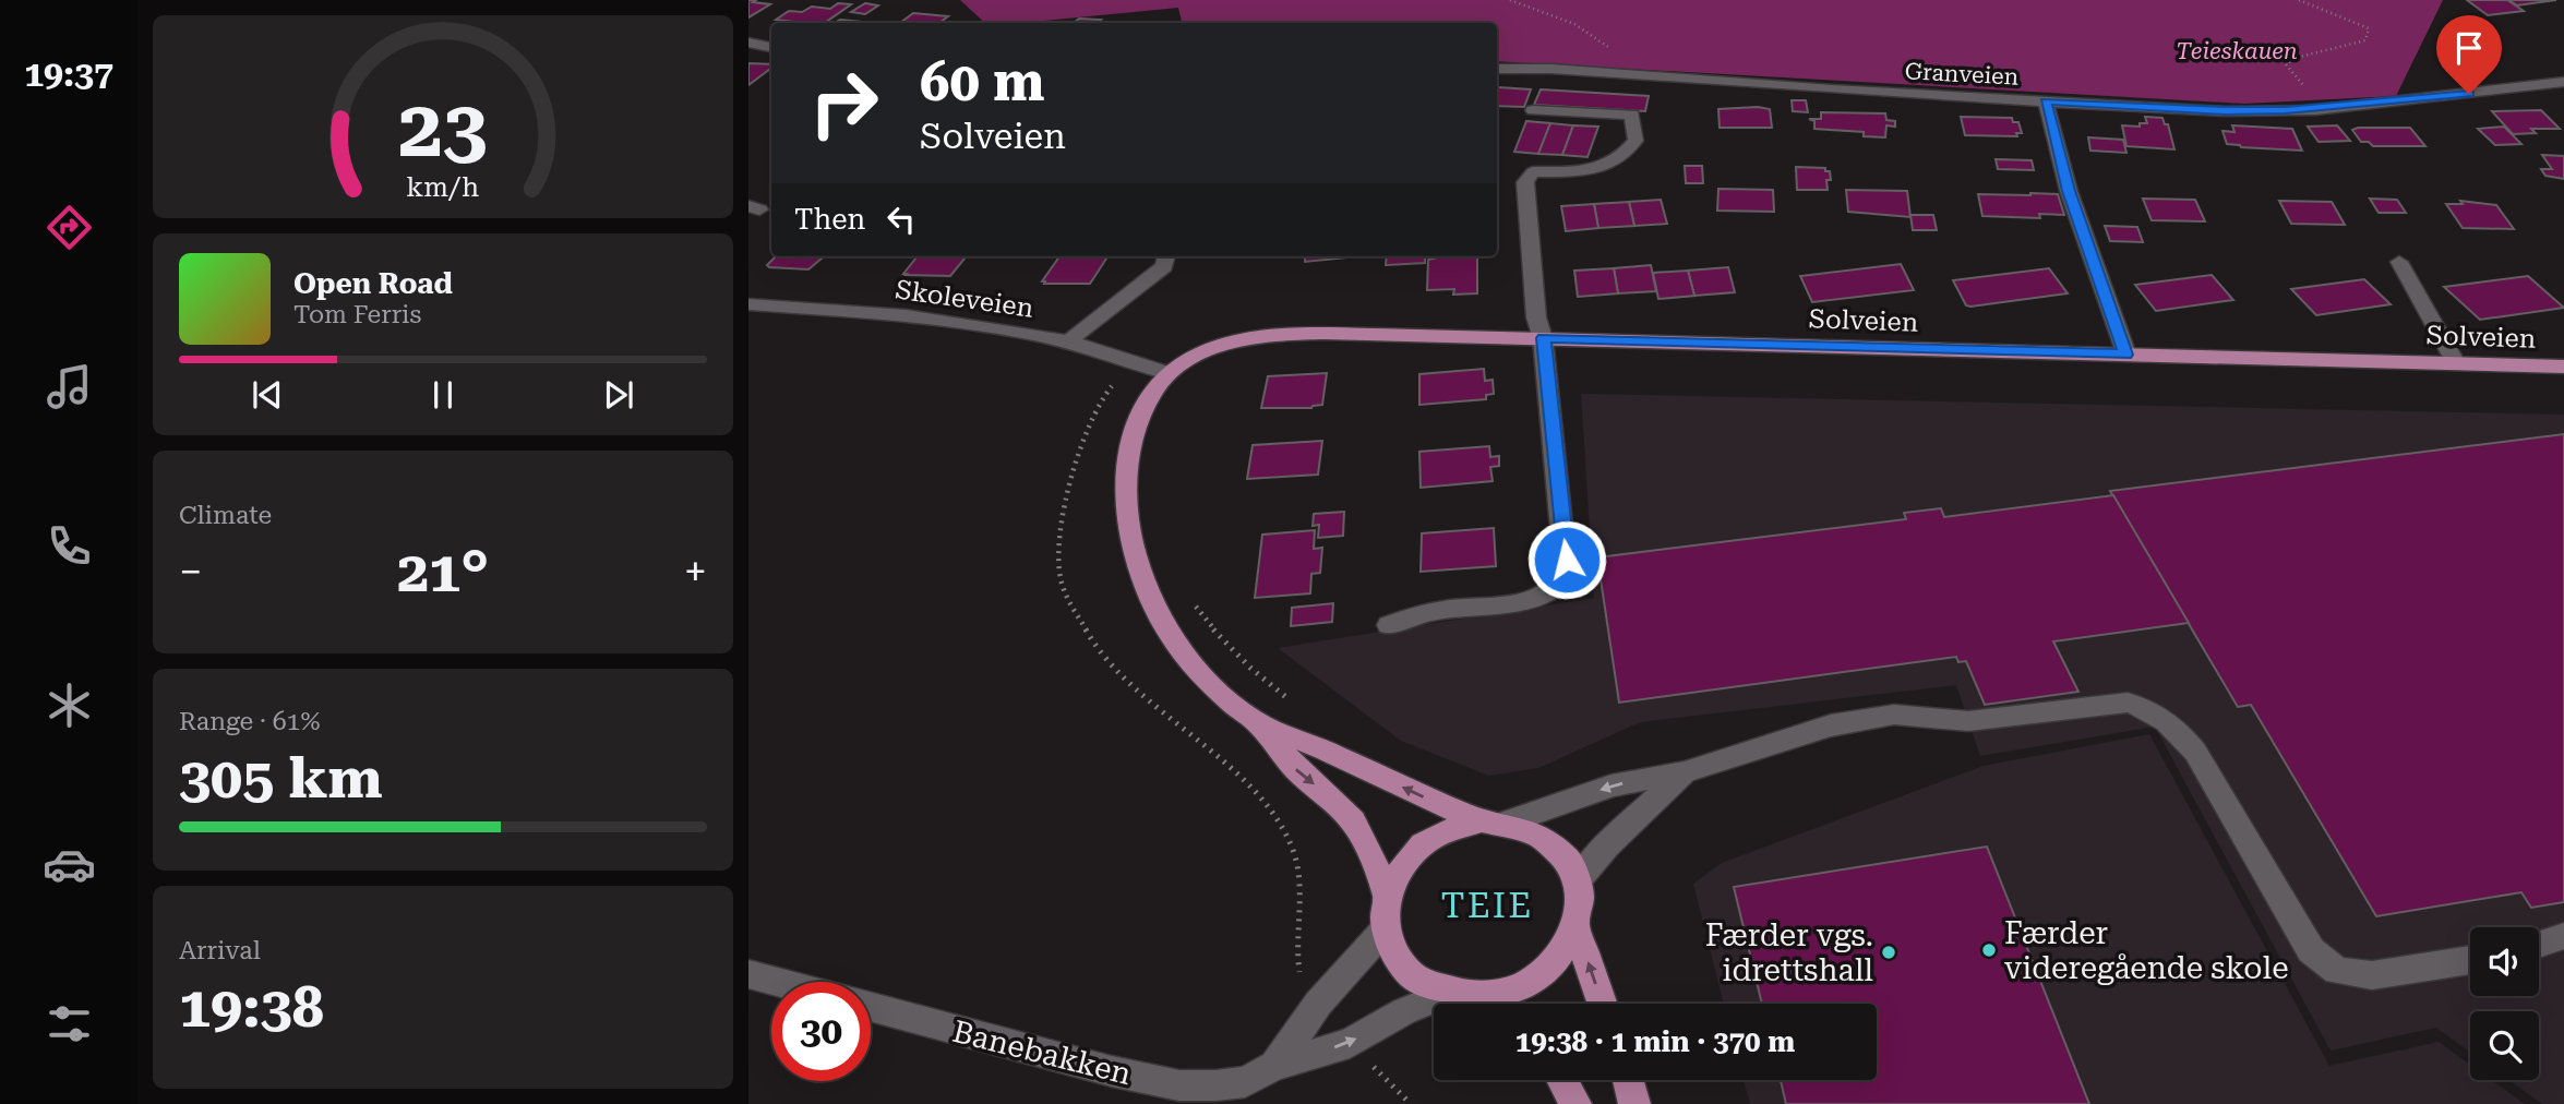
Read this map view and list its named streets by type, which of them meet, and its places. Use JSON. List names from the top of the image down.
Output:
{
  "streets": {
    "main road": ["Solveien", "Banebakken"],
    "street": ["Granveien", "Skoleveien"]
  },
  "crossings": [
    ["Skoleveien", "Solveien"],
    ["Skoleveien", "Banebakken"],
    ["Solveien", "Banebakken"]
  ],
  "districts": ["TEIE"],
  "parks": ["Teieskauen"],
  "places": ["Færder videregående skole", "Færder vgs. idrettshall"],
  "page": {
    "tabs": "19:37",
    "turn": ["60 m", "Solveien"],
    "then": "Then",
    "song": ["Open Road", "Tom Ferris"],
    "tile": [
      "Climate",
      ["Range · 61%", "305 km"],
      ["Arrival", "19:38"]
    ],
    "heat": ["−", "21°", "+"],
    "limit": "30",
    "trip": "19:38 · 1 min · 370 m",
    "gauge": ["23", "km/h"]
  }
}
